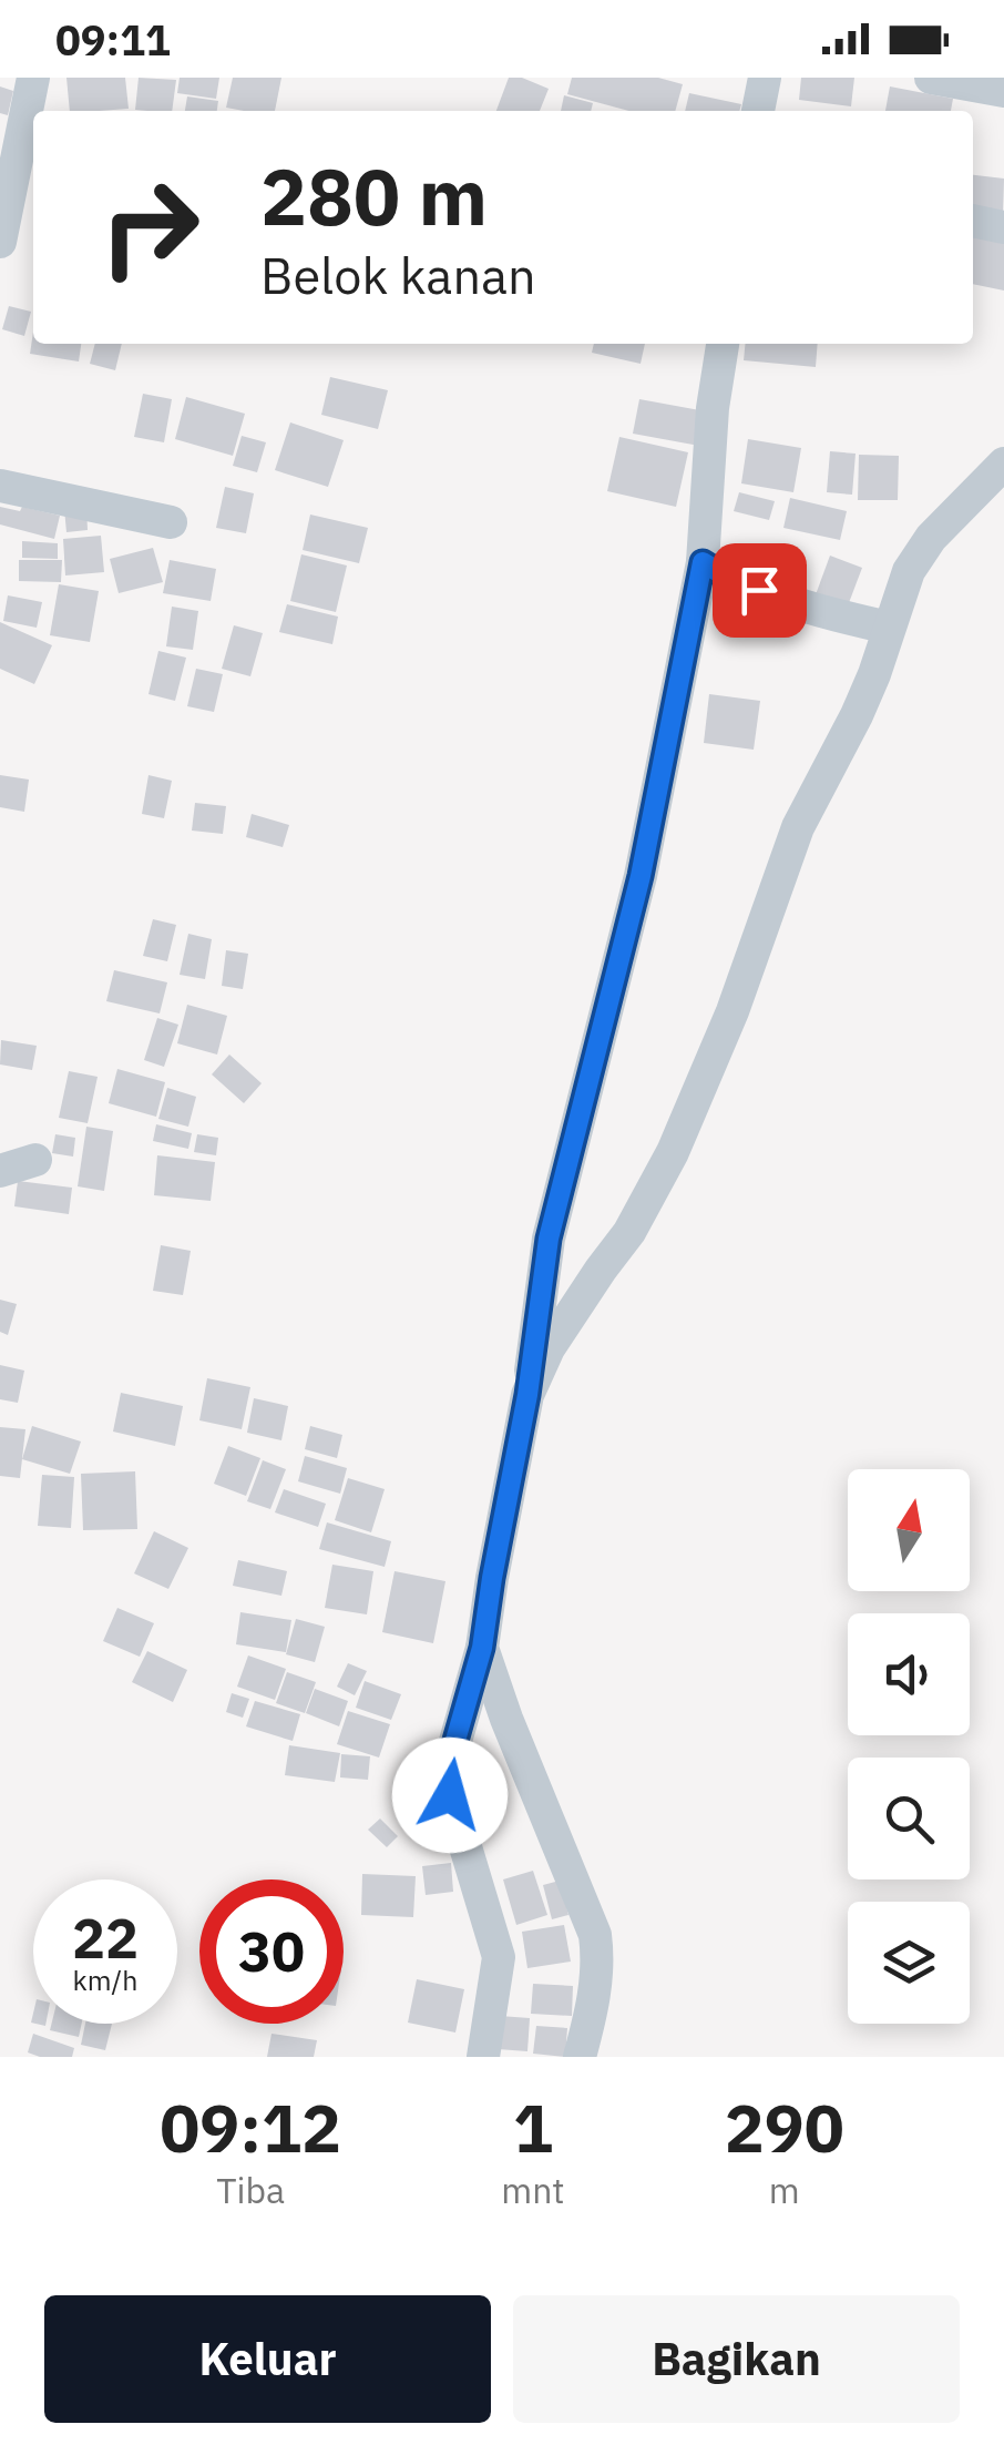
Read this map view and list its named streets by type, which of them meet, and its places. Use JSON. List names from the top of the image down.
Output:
{
  "north": "top",
  "page": {
    "status": "09:11",
    "turn": ["280 m", "Belok kanan"],
    "speed": "22 km/h",
    "limit": "30",
    "eta": [
      "09:12",
      "Tiba",
      "1",
      "mnt",
      "290",
      "m"
    ],
    "buttons": ["Keluar", "Bagikan"]
  }
}
